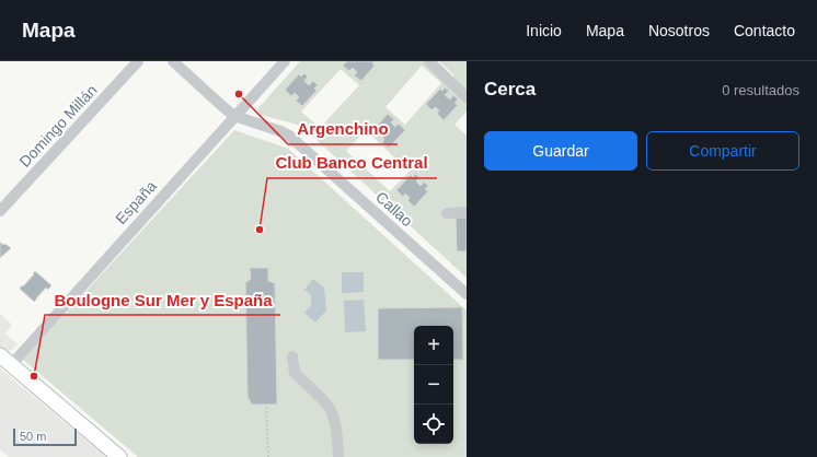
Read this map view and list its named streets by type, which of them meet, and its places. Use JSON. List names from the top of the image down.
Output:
{
  "streets": {
    "street": ["Domingo Millán", "España", "Callao"]
  },
  "crossings": [
    ["España", "Callao"]
  ],
  "places": ["Argenchino", "Club Banco Central", "Boulogne Sur Mer y España"],
  "scale_bar": "50 m",
  "page": {
    "header": "Mapa",
    "nav": [
      "Inicio",
      "Mapa",
      "Nosotros",
      "Contacto"
    ],
    "heading": ["Cerca", "0 resultados"],
    "buttons": ["Guardar", "Compartir"],
    "map_buttons": ["+", "−"],
    "scale": "50 m"
  }
}
